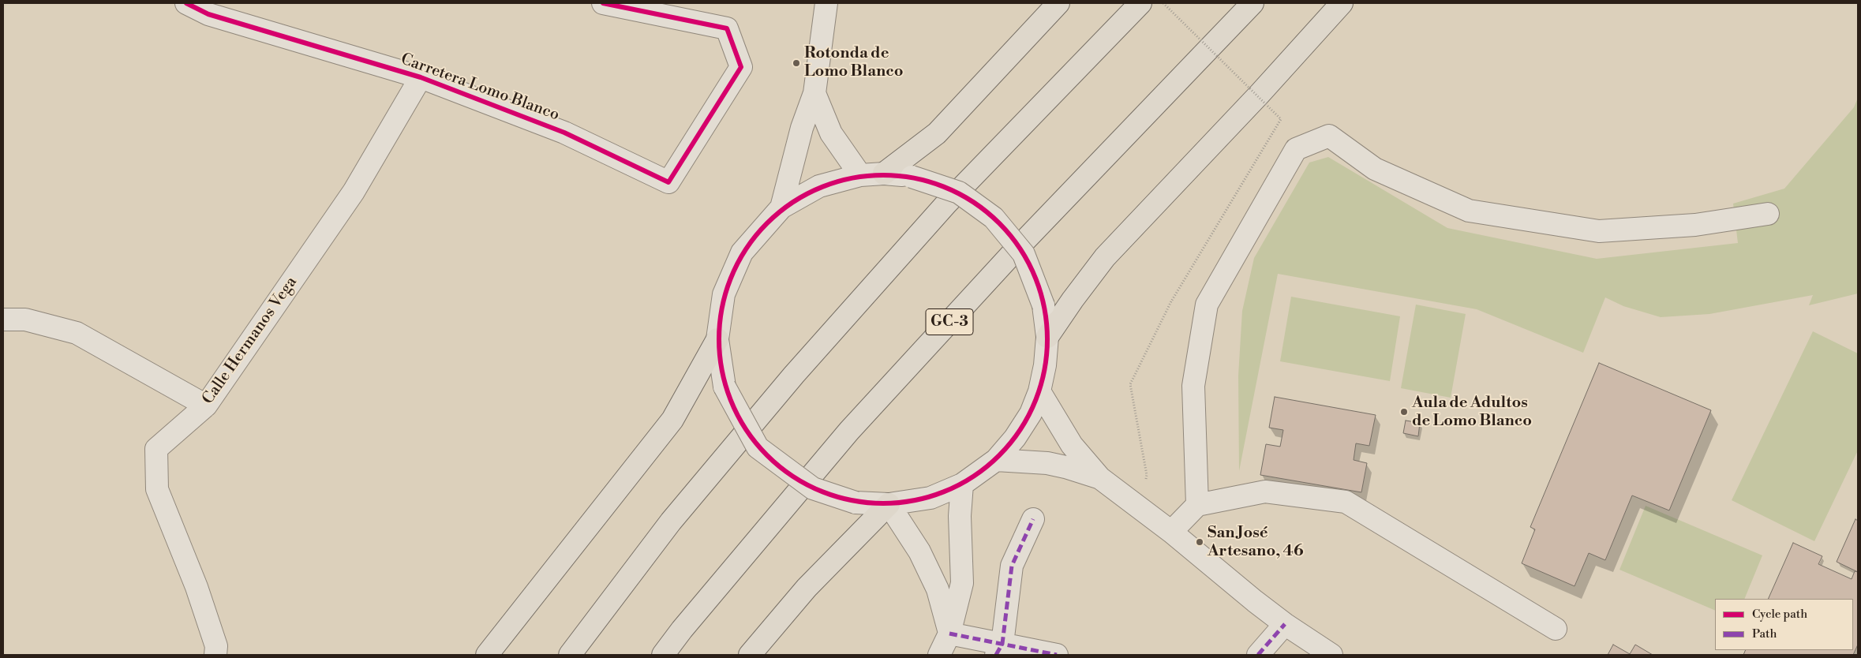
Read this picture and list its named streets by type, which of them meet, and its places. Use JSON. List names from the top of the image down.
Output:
{
  "streets": {
    "highway": ["GC-3"],
    "street": ["Carretera Lomo Blanco", "Calle Hermanos Vega"]
  },
  "crossings": [
    ["Carretera Lomo Blanco", "Calle Hermanos Vega"]
  ],
  "places": ["Rotonda de Lomo Blanco", "Aula de Adultos de Lomo Blanco", "San José Artesano, 46"],
  "legend": ["Cycle path", "Path"]
}
